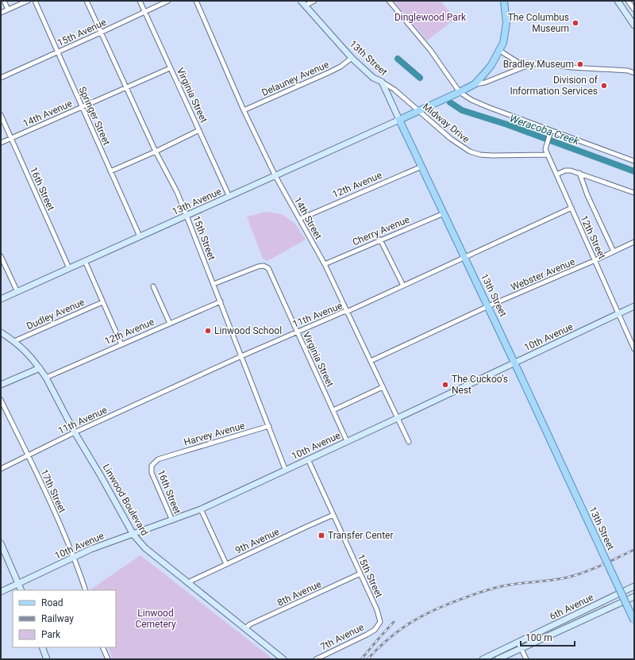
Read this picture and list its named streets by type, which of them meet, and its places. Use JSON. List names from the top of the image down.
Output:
{
  "streets": {
    "main road": ["13th Street"],
    "street": [
      "15th Avenue",
      "Delauney Avenue",
      "Virginia Street",
      "14th Avenue",
      "Springer Street",
      "Midway Drive",
      "12th Avenue",
      "16th Street",
      "13th Avenue",
      "14th Street",
      "Cherry Avenue",
      "12th Street",
      "15th Street",
      "Webster Avenue",
      "Dudley Avenue",
      "11th Avenue",
      "10th Avenue",
      "Harvey Avenue",
      "17th Street",
      "Linwood Boulevard",
      "9th Avenue",
      "8th Avenue",
      "6th Avenue",
      "7th Avenue"
    ]
  },
  "crossings": [
    ["15th Avenue", "Virginia Street"],
    ["15th Avenue", "Springer Street"],
    ["15th Avenue", "15th Street"],
    ["13th Street", "Delauney Avenue"],
    ["13th Street", "Midway Drive"],
    ["13th Street", "12th Avenue"],
    ["13th Street", "13th Avenue"],
    ["13th Street", "Cherry Avenue"],
    ["13th Street", "Webster Avenue"],
    ["13th Street", "11th Avenue"],
    ["13th Street", "10th Avenue"],
    ["Delauney Avenue", "14th Street"],
    ["Virginia Street", "14th Avenue"],
    ["Virginia Street", "13th Avenue"],
    ["Virginia Street", "15th Street"],
    ["Virginia Street", "11th Avenue"],
    ["Virginia Street", "10th Avenue"],
    ["14th Avenue", "Springer Street"],
    ["14th Avenue", "16th Street"],
    ["14th Avenue", "15th Street"],
    ["Springer Street", "13th Avenue"],
    ["Midway Drive", "12th Street"],
    ["12th Avenue", "14th Street"],
    ["12th Avenue", "15th Street"],
    ["12th Avenue", "Linwood Boulevard"],
    ["16th Street", "13th Avenue"],
    ["16th Street", "10th Avenue"],
    ["16th Street", "Harvey Avenue"],
    ["13th Avenue", "14th Street"],
    ["13th Avenue", "15th Street"],
    ["14th Street", "Cherry Avenue"],
    ["14th Street", "Webster Avenue"],
    ["14th Street", "11th Avenue"],
    ["14th Street", "10th Avenue"],
    ["12th Street", "Webster Avenue"],
    ["12th Street", "11th Avenue"],
    ["12th Street", "10th Avenue"],
    ["15th Street", "11th Avenue"],
    ["15th Street", "10th Avenue"],
    ["15th Street", "Harvey Avenue"],
    ["15th Street", "9th Avenue"],
    ["15th Street", "8th Avenue"],
    ["15th Street", "7th Avenue"],
    ["Dudley Avenue", "Linwood Boulevard"],
    ["11th Avenue", "17th Street"],
    ["11th Avenue", "Linwood Boulevard"],
    ["10th Avenue", "17th Street"],
    ["10th Avenue", "Linwood Boulevard"],
    ["Linwood Boulevard", "9th Avenue"],
    ["Linwood Boulevard", "8th Avenue"]
  ],
  "water": ["Weracoba Creek"],
  "parks": ["Dinglewood Park", "Linwood Cemetery"],
  "places": {
    "other": [
      "The Columbus Museum",
      "Bradley Museum",
      "Division of Information Services",
      "Linwood School",
      "The Cuckoo’s Nest"
    ],
    "transit": ["Transfer Center"]
  },
  "legend": ["Road", "Railway", "Park"],
  "scale_bar": "100 m"
}
